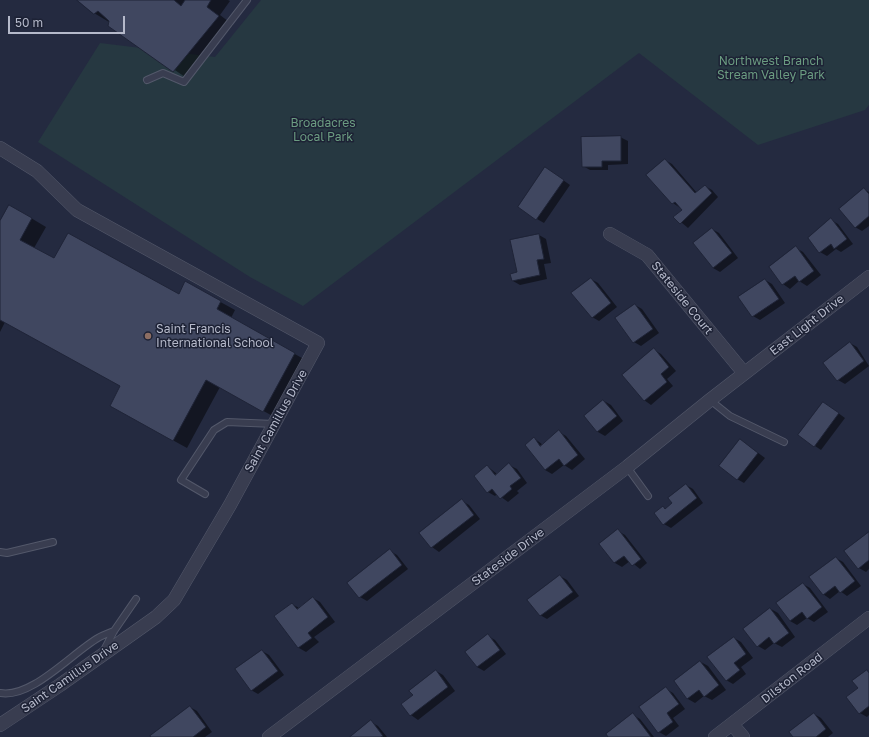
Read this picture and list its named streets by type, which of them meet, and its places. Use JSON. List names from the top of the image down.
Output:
{
  "streets": {
    "street": [
      "Stateside Court",
      "East Light Drive",
      "Saint Camillus Drive",
      "Stateside Drive",
      "Dilston Road"
    ]
  },
  "crossings": [
    ["Stateside Court", "East Light Drive"],
    ["Stateside Court", "Stateside Drive"],
    ["East Light Drive", "Stateside Drive"]
  ],
  "parks": ["Northwest Branch Stream Valley Park", "Broadacres Local Park"],
  "places": ["Saint Francis International School"],
  "scale_bar": "50 m"
}
